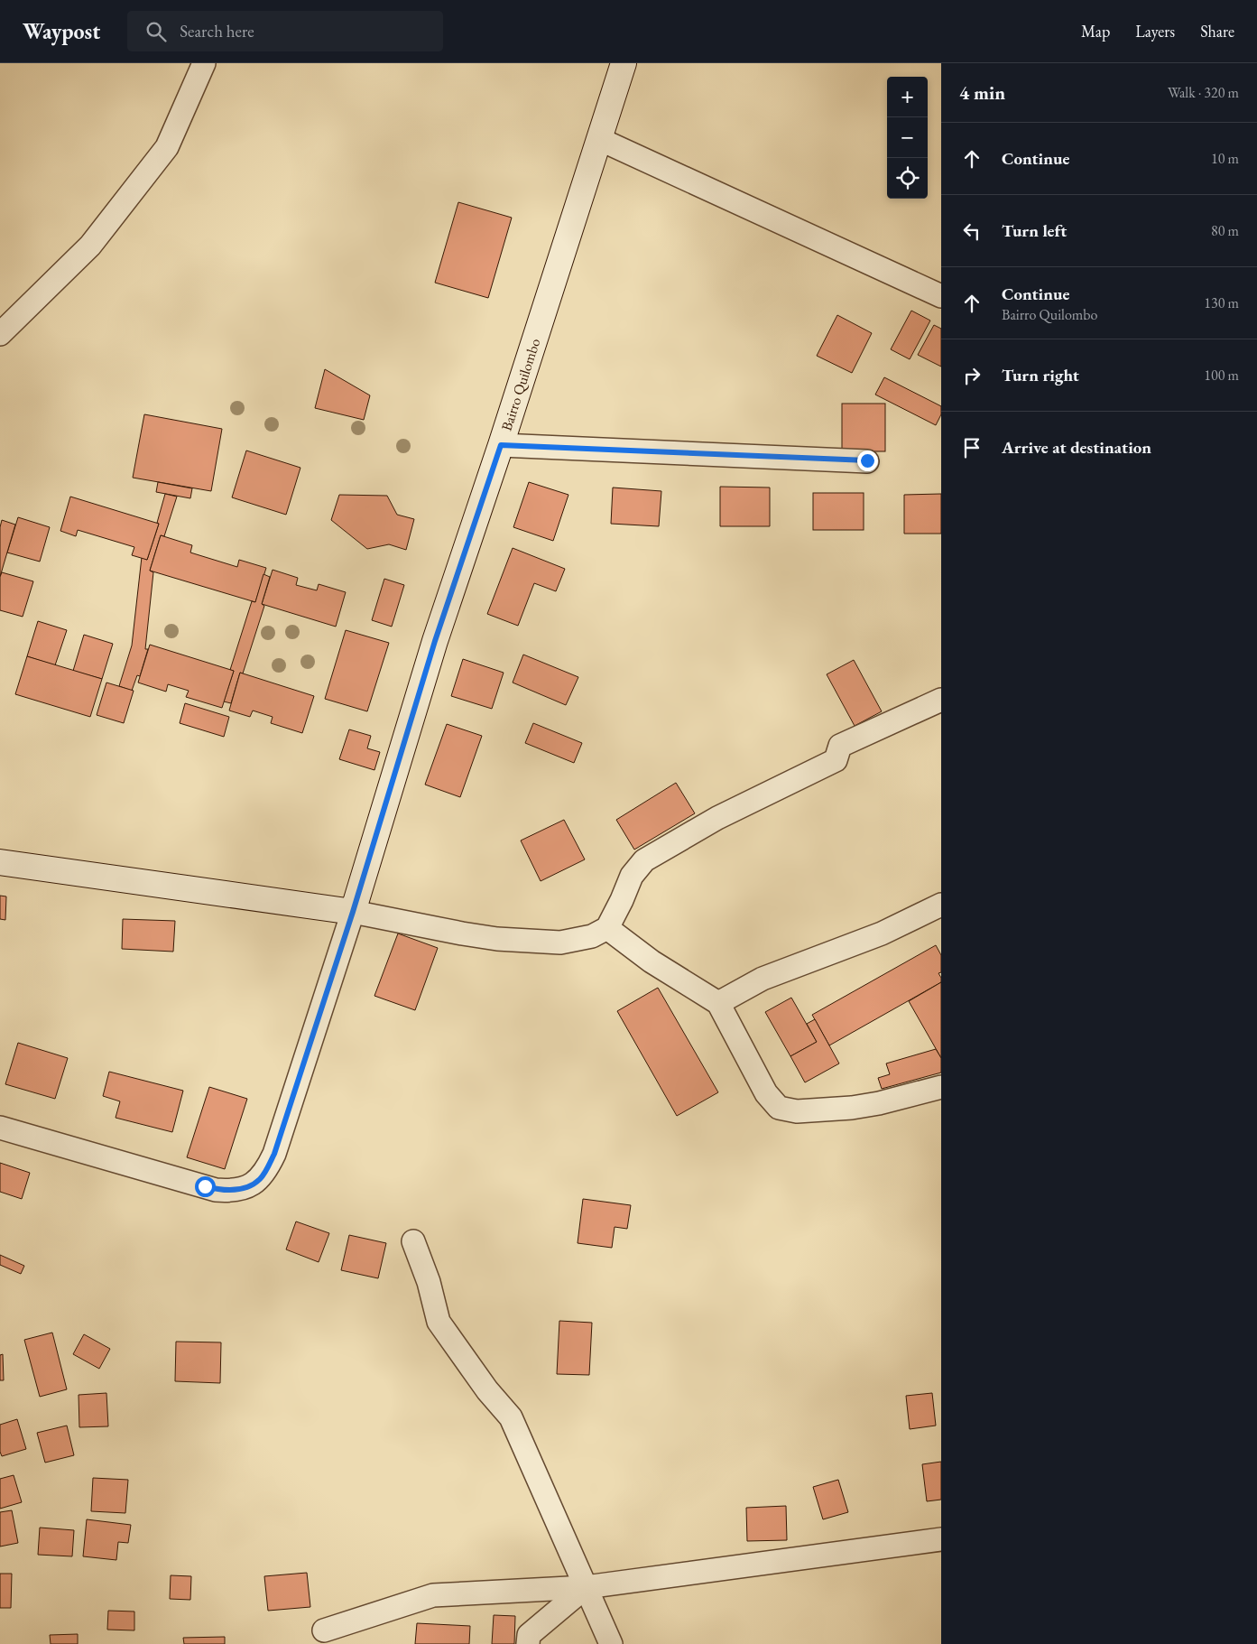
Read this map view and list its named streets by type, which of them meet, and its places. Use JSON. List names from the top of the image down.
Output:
{
  "streets": {
    "street": ["Bairro Quilombo"]
  },
  "page": {
    "header": "Waypost",
    "search": "Search here",
    "nav": ["Map", "Layers", "Share"],
    "heading": ["4 min", "Walk · 320 m"],
    "map_buttons": ["+", "−"],
    "list": [
      ["Continue", "10 m"],
      ["Turn left", "80 m"],
      ["Continue", "Bairro Quilombo", "130 m"],
      ["Turn right", "100 m"],
      "Arrive at destination"
    ]
  }
}
